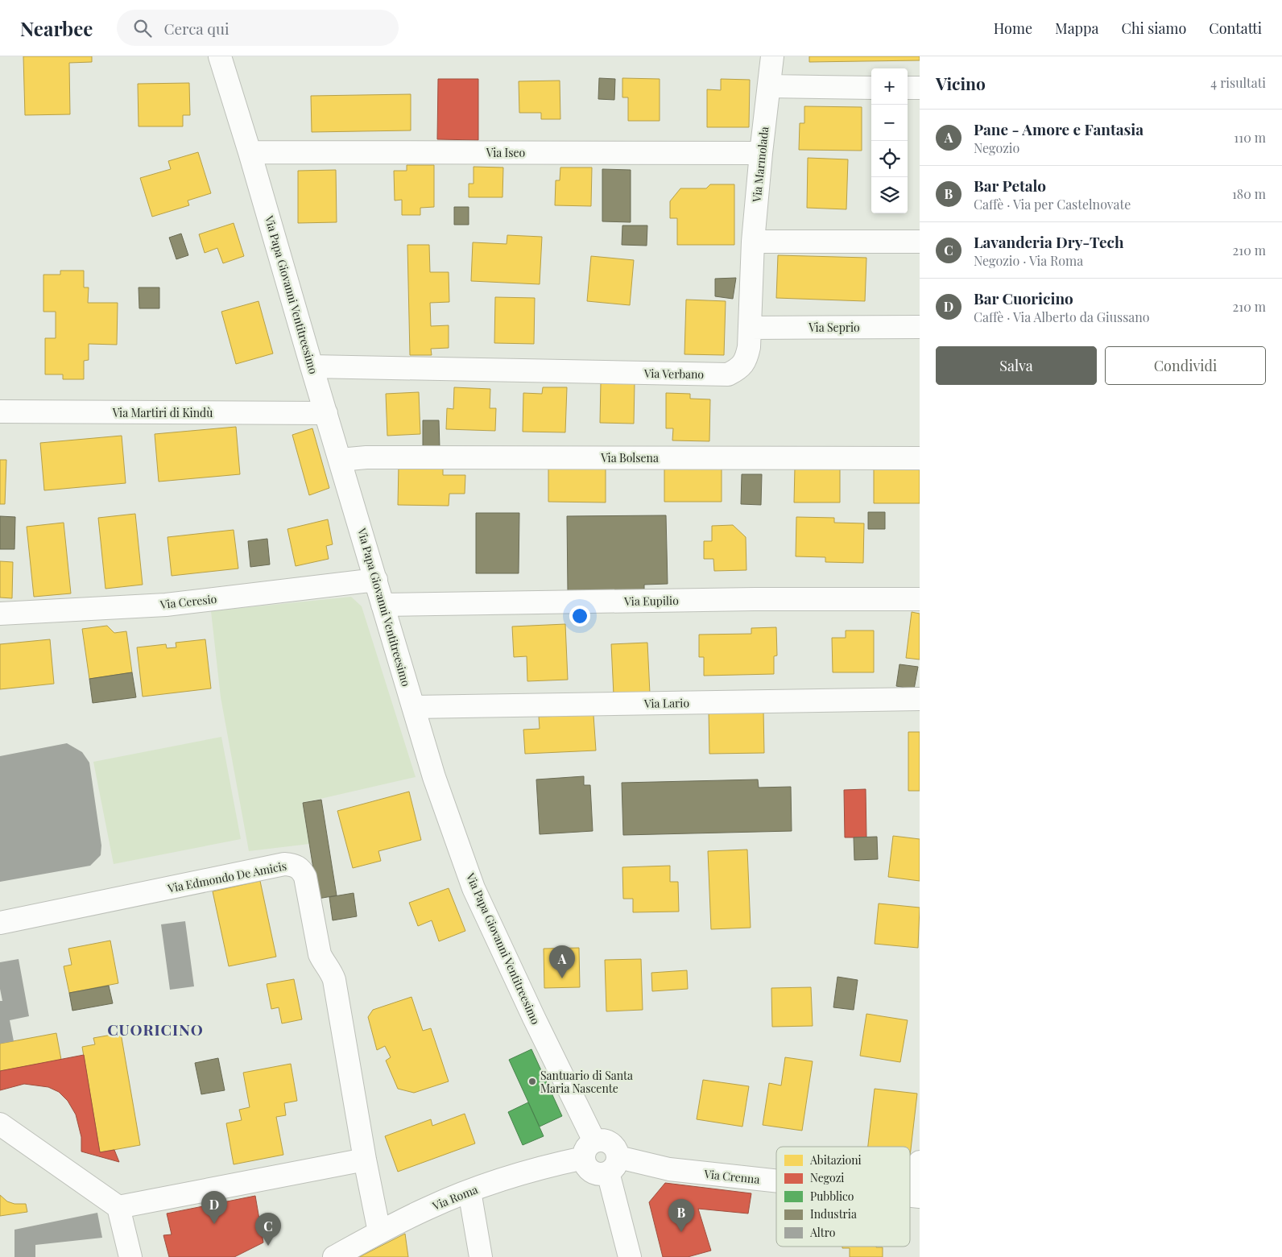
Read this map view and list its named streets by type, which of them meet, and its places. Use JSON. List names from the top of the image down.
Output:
{
  "streets": {
    "street": [
      "Via Iseo",
      "Via Marmolada",
      "Via Papa Giovanni Ventitreesimo",
      "Via Seprio",
      "Via Verbano",
      "Via Martiri di Kindù",
      "Via Bolsena",
      "Via Eupilio",
      "Via Ceresio",
      "Via Lario",
      "Via Edmondo De Amicis",
      "Via Crenna",
      "Via Roma"
    ]
  },
  "crossings": [
    ["Via Iseo", "Via Marmolada"],
    ["Via Iseo", "Via Papa Giovanni Ventitreesimo"],
    ["Via Marmolada", "Via Verbano"],
    ["Via Papa Giovanni Ventitreesimo", "Via Verbano"],
    ["Via Papa Giovanni Ventitreesimo", "Via Martiri di Kindù"],
    ["Via Papa Giovanni Ventitreesimo", "Via Bolsena"],
    ["Via Papa Giovanni Ventitreesimo", "Via Eupilio"],
    ["Via Papa Giovanni Ventitreesimo", "Via Ceresio"],
    ["Via Papa Giovanni Ventitreesimo", "Via Lario"],
    ["Via Papa Giovanni Ventitreesimo", "Via Crenna"],
    ["Via Papa Giovanni Ventitreesimo", "Via Roma"],
    ["Via Seprio", "Via Verbano"],
    ["Via Edmondo De Amicis", "Via Roma"],
    ["Via Crenna", "Via Roma"]
  ],
  "districts": ["CUORICINO"],
  "places": ["Santuario di Santa Maria Nascente"],
  "legend": [
    "Abitazioni",
    "Negozi",
    "Pubblico",
    "Industria",
    "Altro"
  ],
  "page": {
    "header": "Nearbee",
    "search": "Cerca qui",
    "nav": [
      "Home",
      "Mappa",
      "Chi siamo",
      "Contatti"
    ],
    "heading": ["Vicino", "4 risultati"],
    "map_buttons": ["+", "−"],
    "list": [
      {
        "mark": "A",
        "name": "Pane - Amore e Fantasia",
        "note": "Negozio",
        "value": "110 m"
      },
      {
        "mark": "B",
        "name": "Bar Petalo",
        "note": "Caffè · Via per Castelnovate",
        "value": "180 m"
      },
      {
        "mark": "C",
        "name": "Lavanderia Dry-Tech",
        "note": "Negozio · Via Roma",
        "value": "210 m"
      },
      {
        "mark": "D",
        "name": "Bar Cuoricino",
        "note": "Caffè · Via Alberto da Giussano",
        "value": "210 m"
      }
    ],
    "buttons": ["Salva", "Condividi"],
    "pins": [
      "A",
      "D",
      "B",
      "C"
    ]
  }
}
